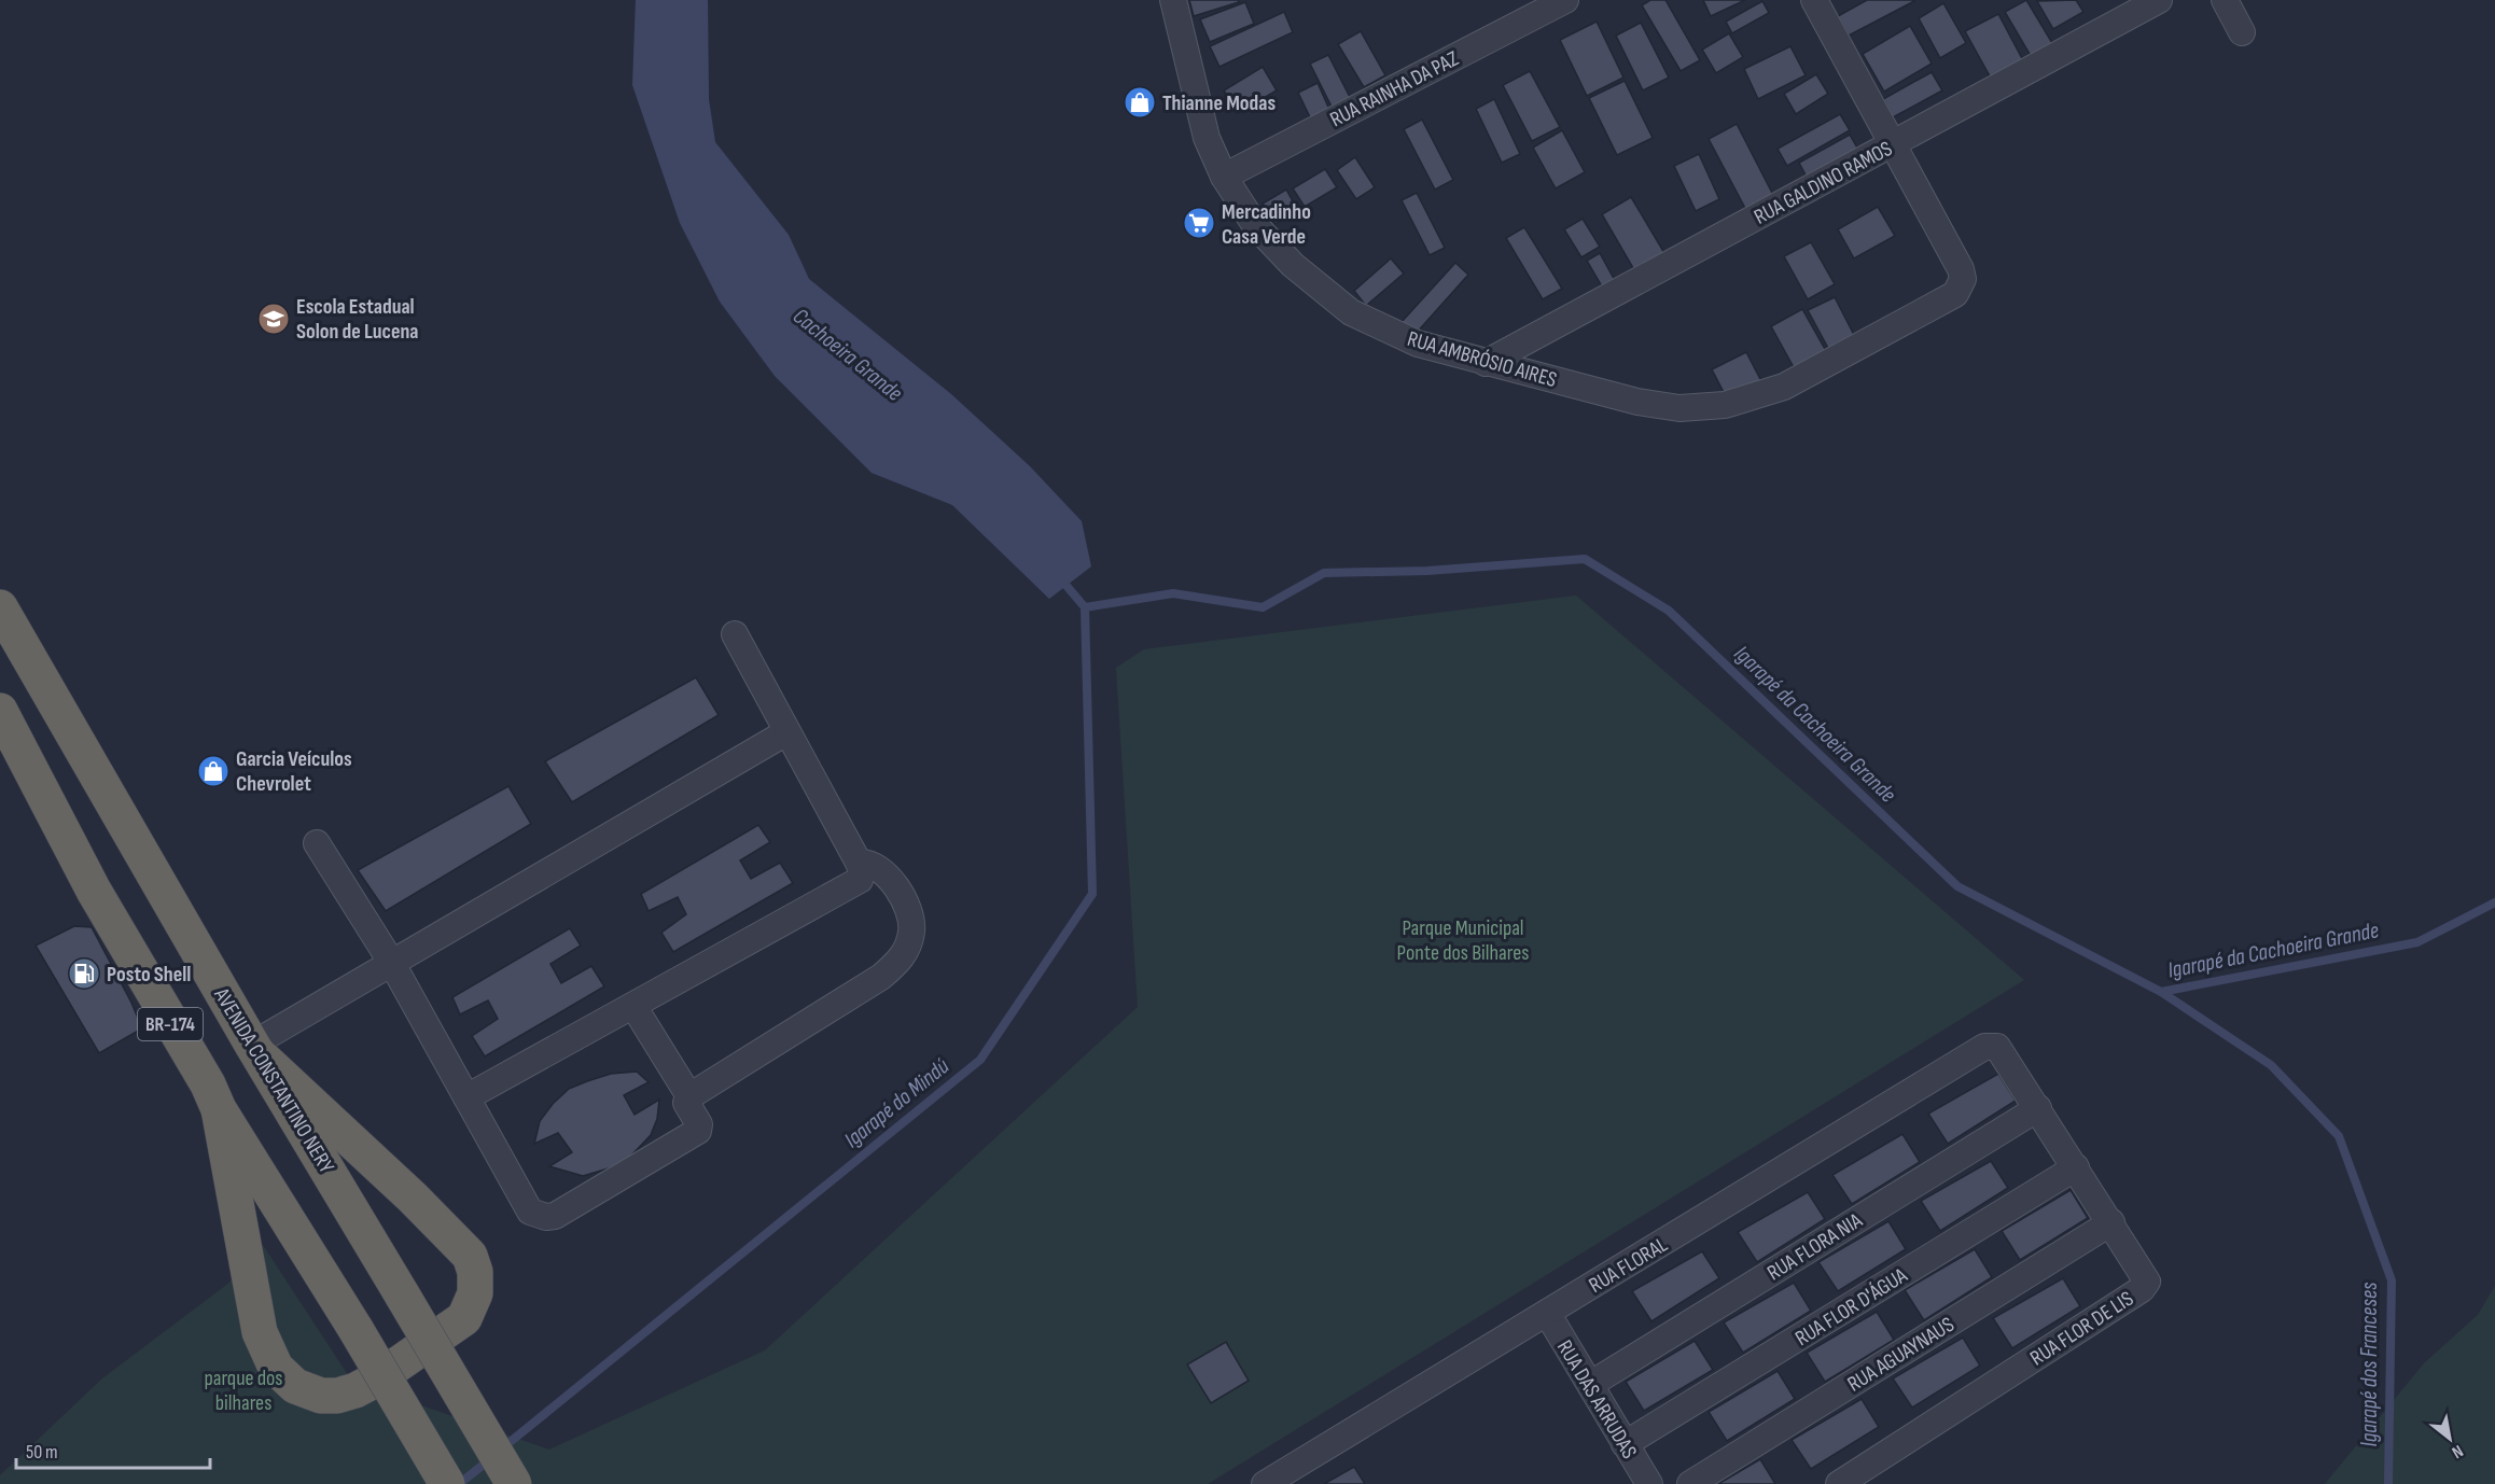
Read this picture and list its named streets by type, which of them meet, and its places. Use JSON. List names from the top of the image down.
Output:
{
  "streets": {
    "highway": ["BR-174", "AVENIDA CONSTANTINO NERY"],
    "street": [
      "RUA RAINHA DA PAZ",
      "RUA GALDINO RAMOS",
      "RUA AMBRÓSIO AIRES",
      "RUA FLORA NIA",
      "RUA FLORAL",
      "RUA FLOR D'ÁGUA",
      "RUA FLOR DE LIS",
      "RUA AGUAYNAUS",
      "RUA DAS ARRUDAS"
    ]
  },
  "crossings": [
    ["RUA RAINHA DA PAZ", "RUA AMBRÓSIO AIRES"],
    ["RUA GALDINO RAMOS", "RUA AMBRÓSIO AIRES"],
    ["RUA FLORA NIA", "RUA FLOR DE LIS"],
    ["RUA FLORA NIA", "RUA DAS ARRUDAS"],
    ["RUA FLORAL", "RUA FLOR DE LIS"],
    ["RUA FLORAL", "RUA DAS ARRUDAS"],
    ["RUA FLOR D'ÁGUA", "RUA FLOR DE LIS"],
    ["RUA FLOR D'ÁGUA", "RUA DAS ARRUDAS"],
    ["RUA FLOR DE LIS", "RUA AGUAYNAUS"]
  ],
  "water": [
    "Cachoeira Grande",
    "Igarapé da Cachoeira Grande",
    "Igarapé do Mindú",
    "Igarapé dos Franceses"
  ],
  "parks": ["Parque Municipal Ponte dos Bilhares", "parque dos bilhares"],
  "places": {
    "shop": ["Thianne Modas", "Garcia Veículos Chevrolet"],
    "supermarket": ["Mercadinho Casa Verde"],
    "school or university": ["Escola Estadual Solon de Lucena"],
    "fuel station": ["Posto Shell"]
  },
  "scale_bar": "50 m",
  "north": "bottom right"
}
